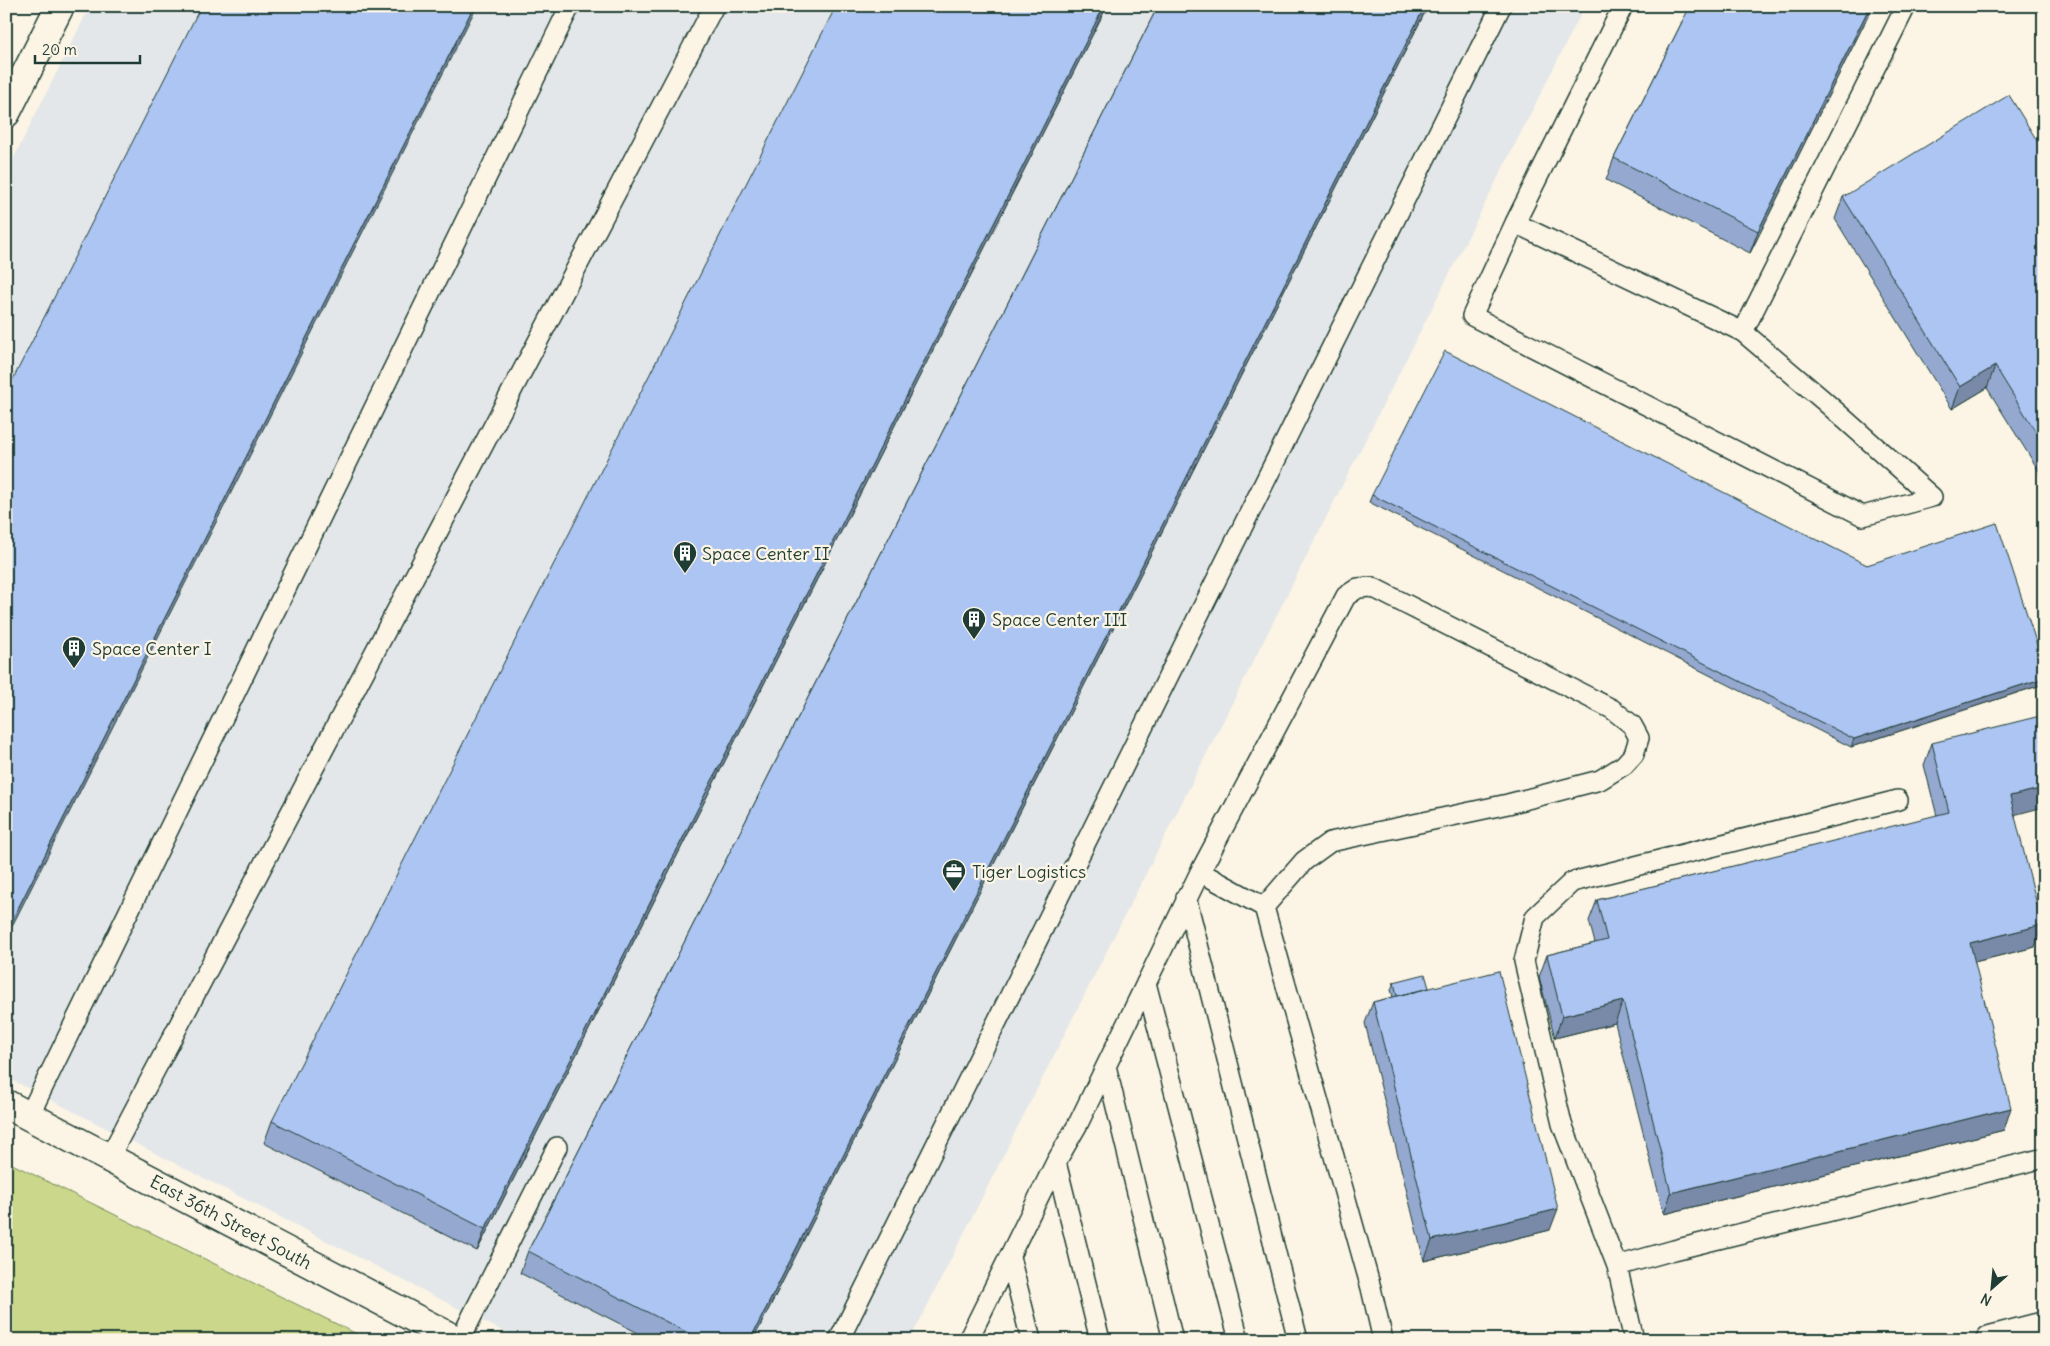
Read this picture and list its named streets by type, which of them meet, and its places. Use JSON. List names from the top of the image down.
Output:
{
  "streets": {
    "street": ["East 36th Street South"]
  },
  "places": {
    "building": ["Space Center II", "Space Center III", "Space Center I"],
    "office": ["Tiger Logistics"]
  },
  "scale_bar": "20 m",
  "north": "bottom left"
}
